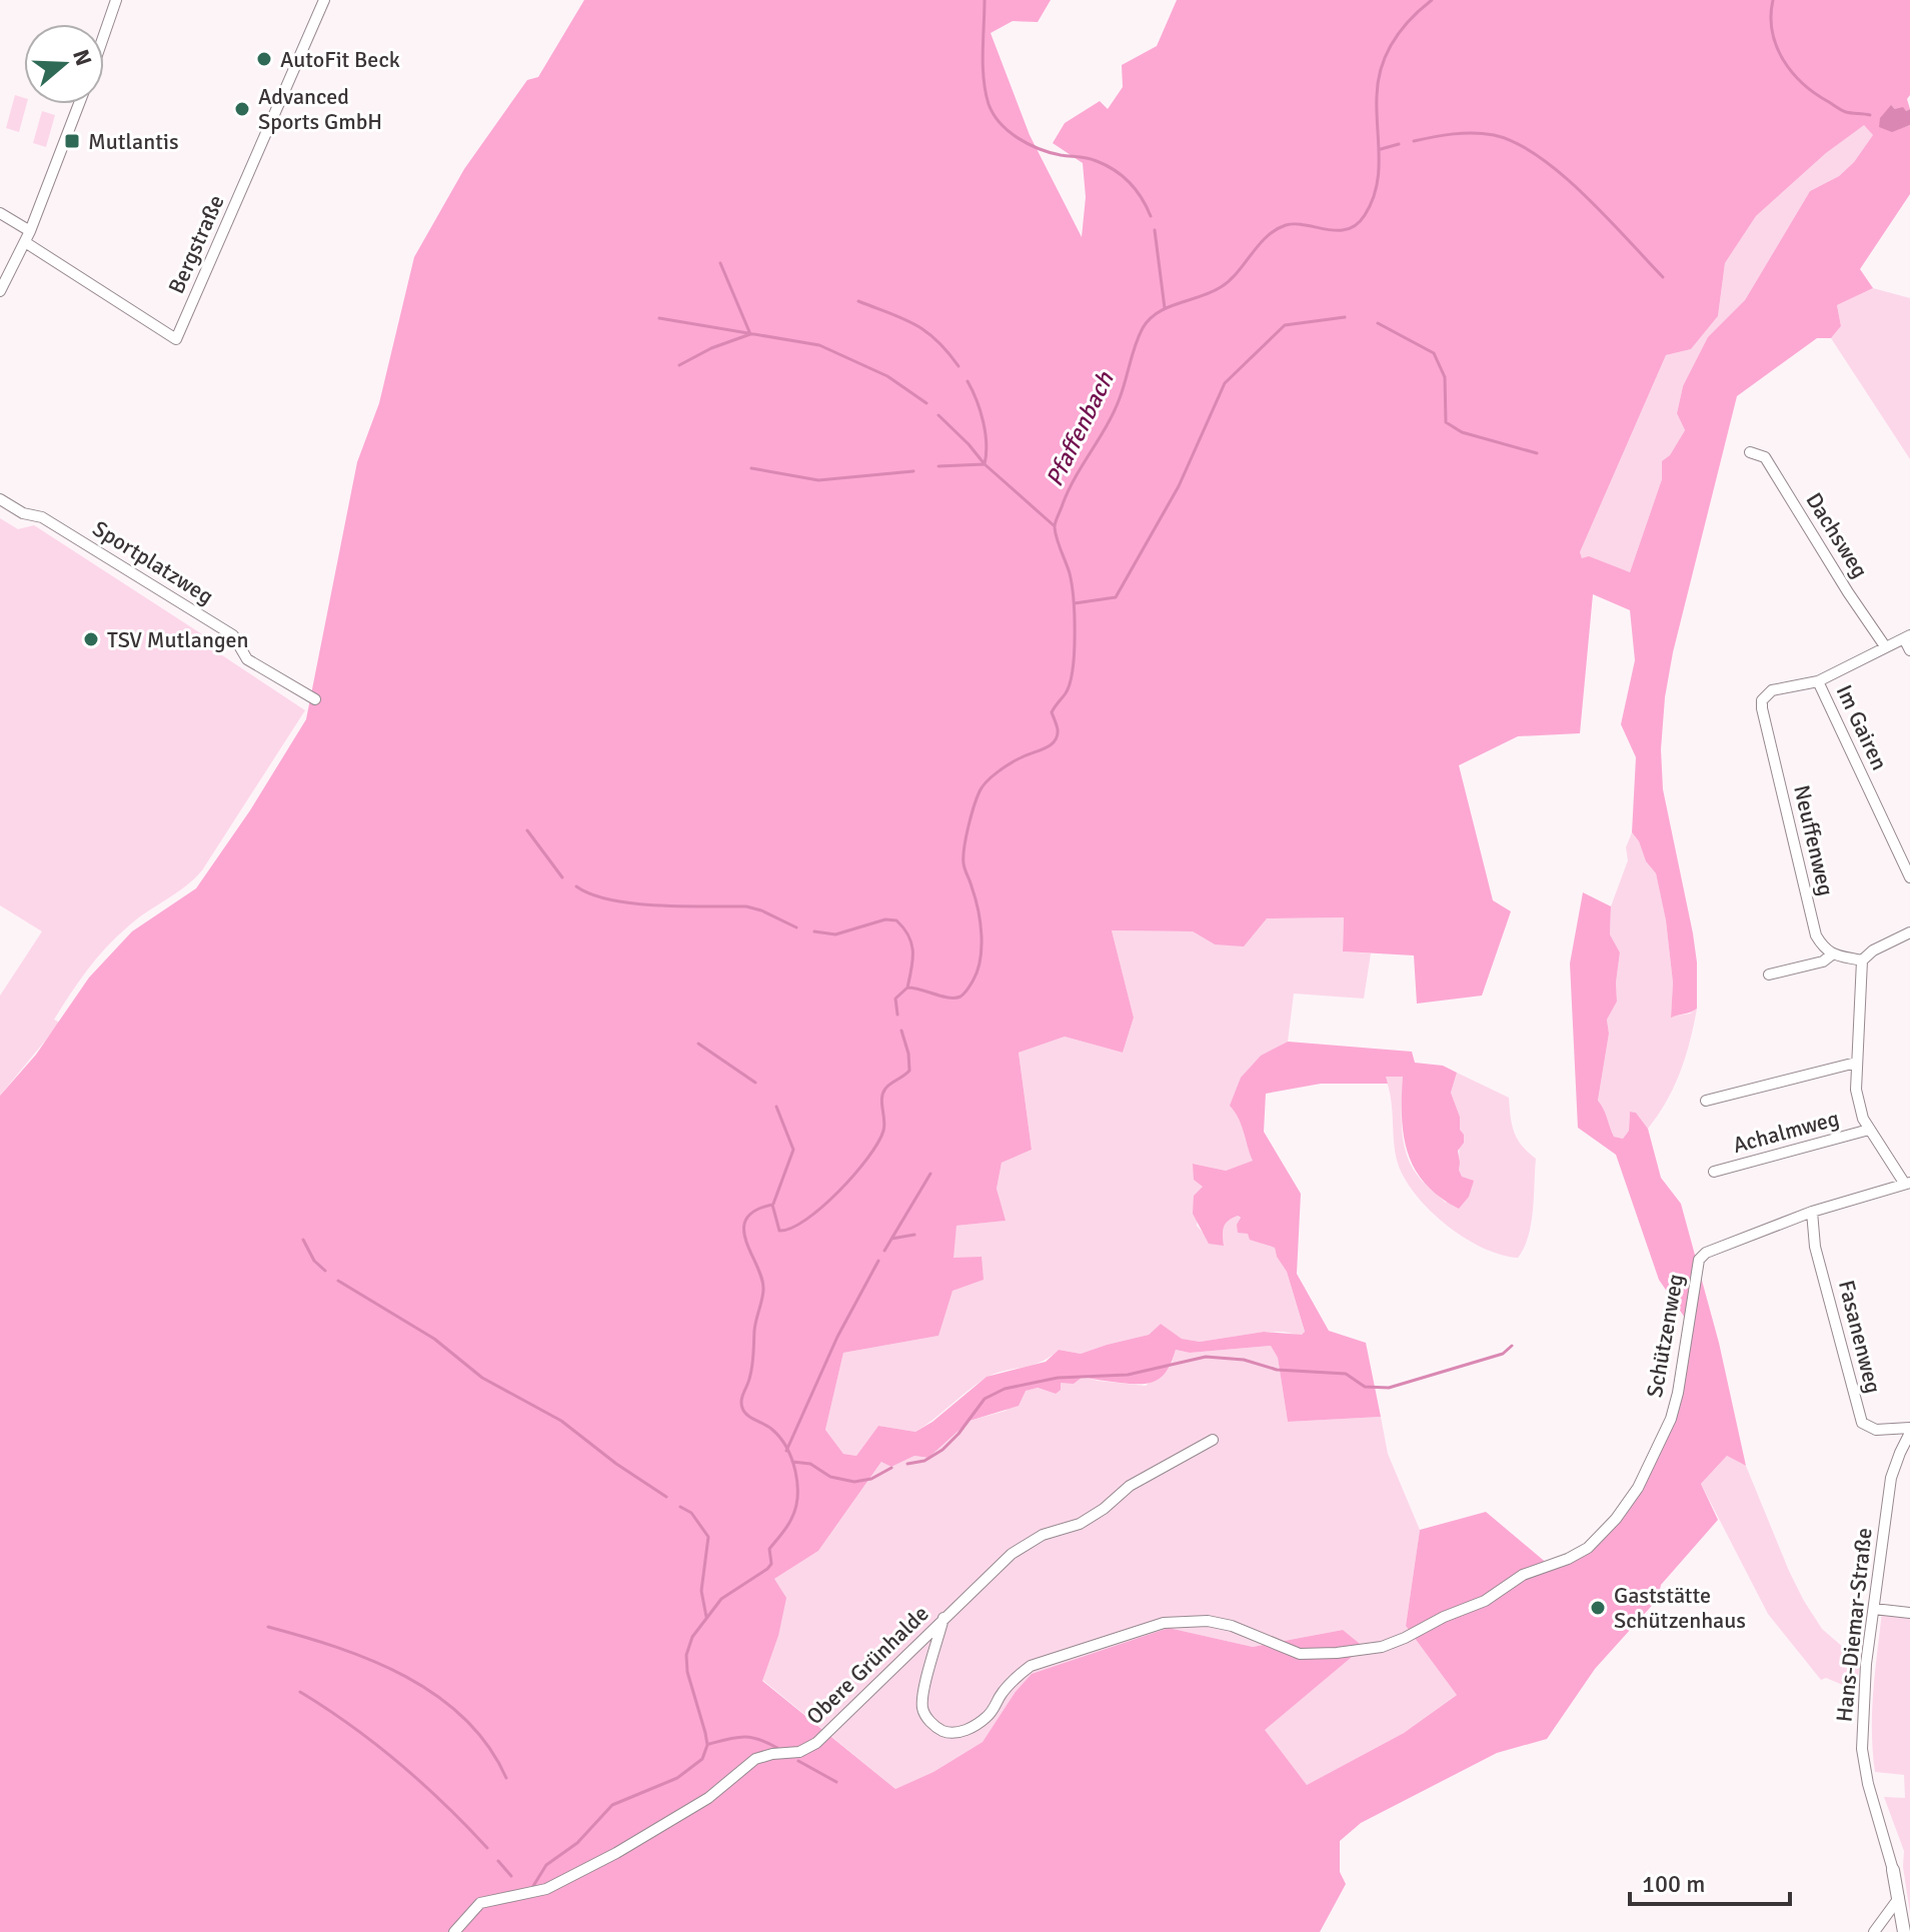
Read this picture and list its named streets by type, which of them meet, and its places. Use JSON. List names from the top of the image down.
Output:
{
  "streets": {
    "street": [
      "Bergstraße",
      "Dachsweg",
      "Sportplatzweg",
      "Im Gairen",
      "Neuffenweg",
      "Achalmweg",
      "Schützenweg",
      "Fasanenweg",
      "Hans-Diemar-Straße",
      "Obere Grünhalde"
    ]
  },
  "crossings": [
    ["Im Gairen", "Neuffenweg"],
    ["Achalmweg", "Schützenweg"],
    ["Schützenweg", "Fasanenweg"],
    ["Schützenweg", "Obere Grünhalde"],
    ["Fasanenweg", "Hans-Diemar-Straße"]
  ],
  "water": ["Pfaffenbach"],
  "places": {
    "other": [
      "AutoFit Beck",
      "Advanced Sports GmbH",
      "TSV Mutlangen",
      "Gaststätte Schützenhaus"
    ],
    "transit": ["Mutlantis"]
  },
  "scale_bar": "100 m",
  "north": "right"
}
